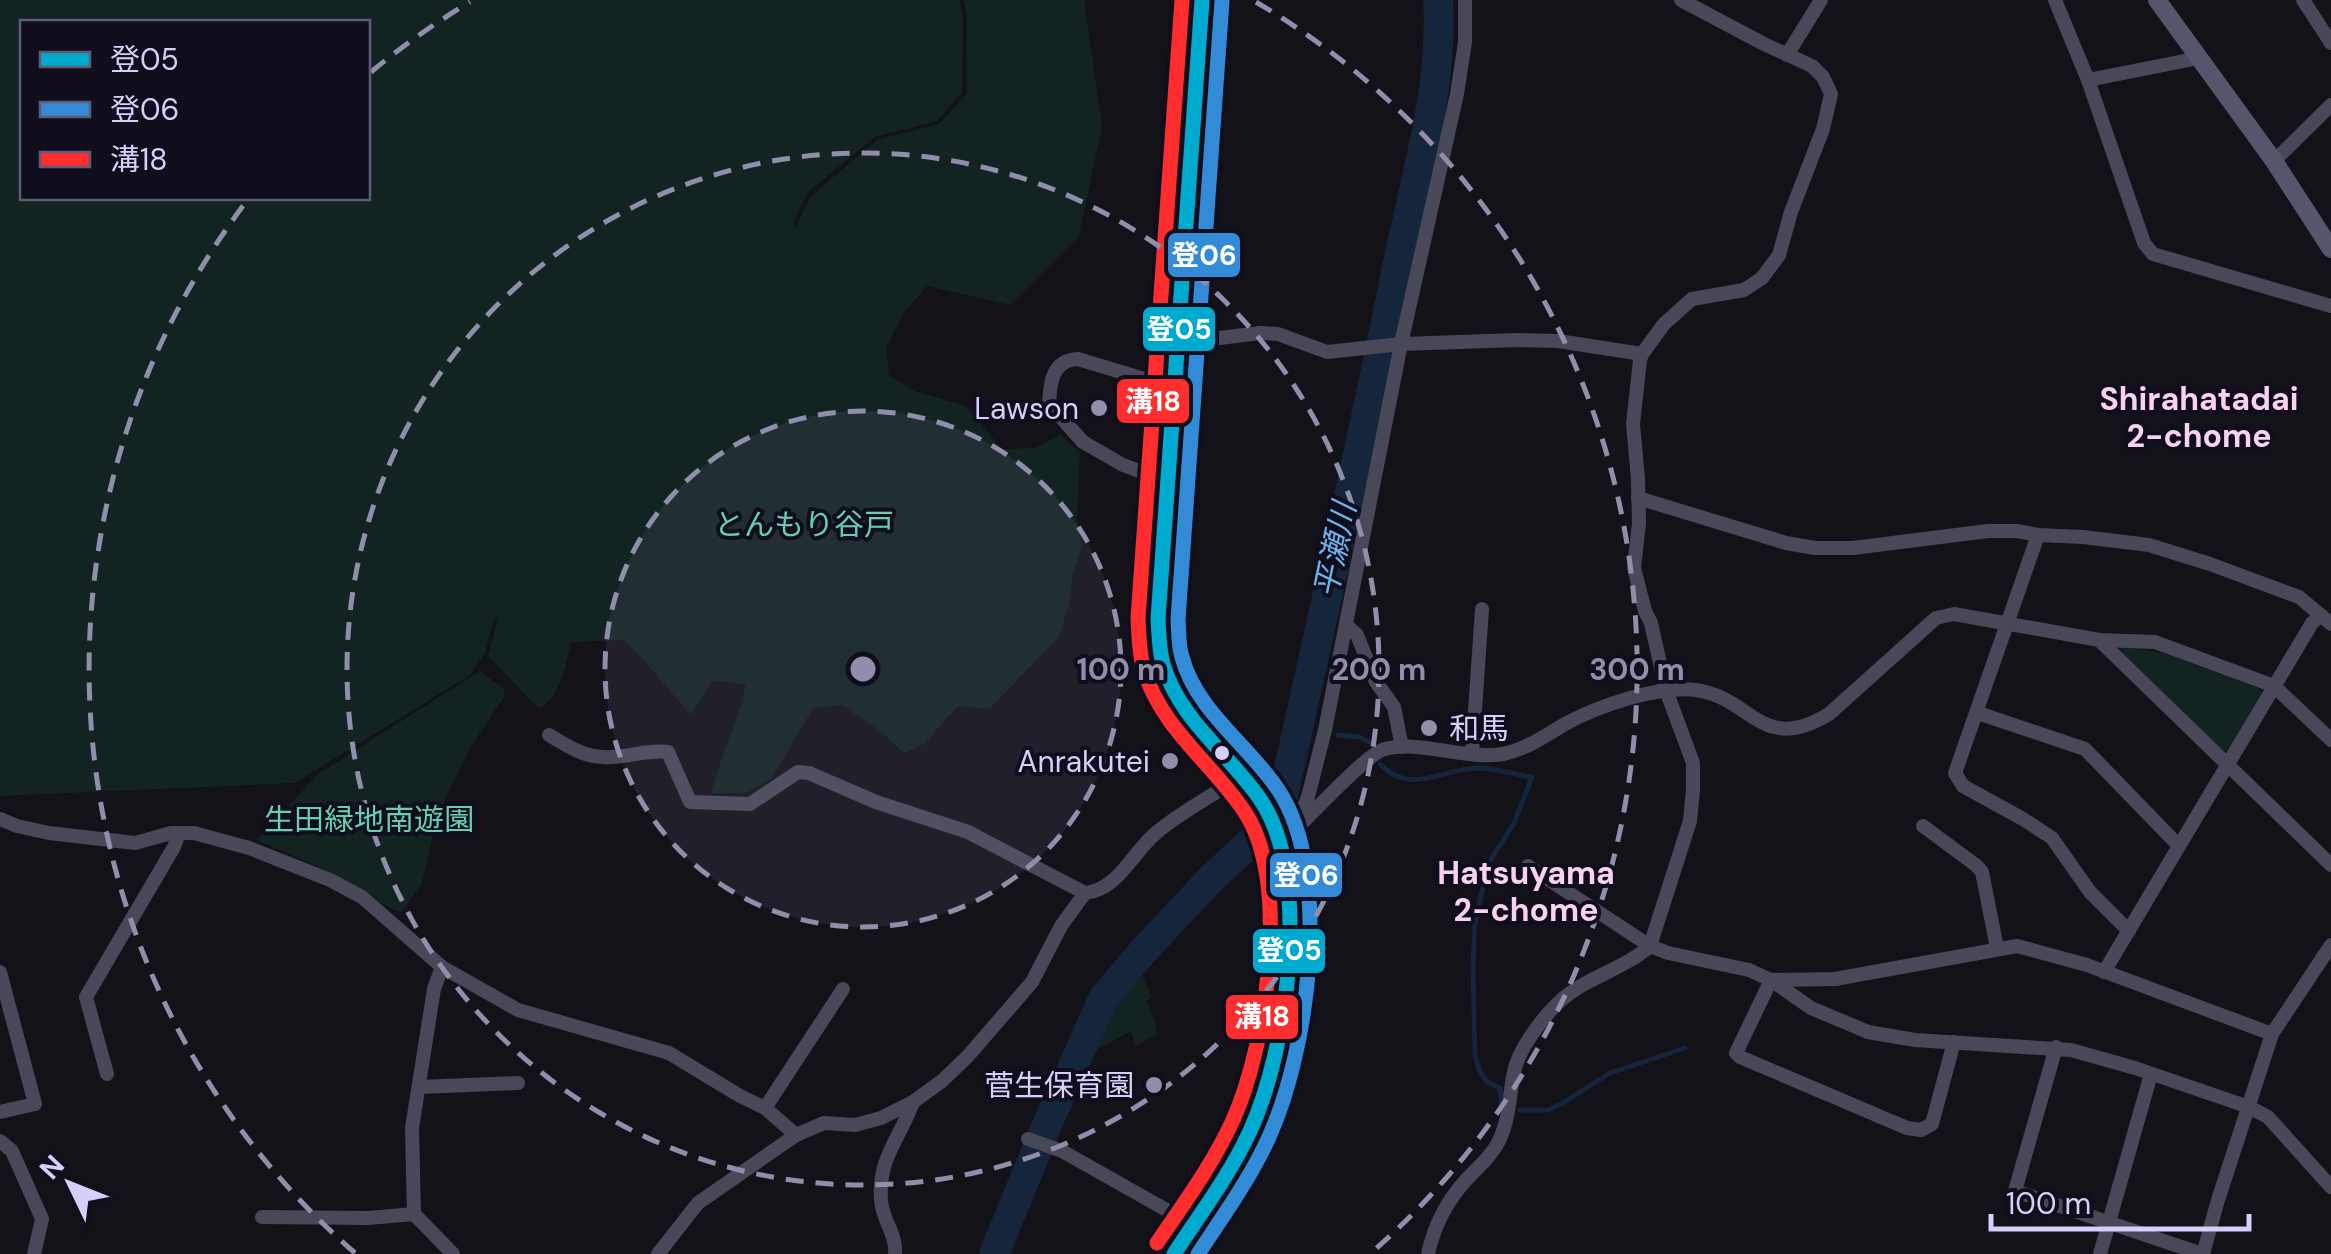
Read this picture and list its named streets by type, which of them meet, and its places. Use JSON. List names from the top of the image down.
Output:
{
  "districts": ["Shirahatadai 2-chome", "Hatsuyama 2-chome"],
  "water": ["平瀬川"],
  "parks": ["とんもり谷戸", "生田緑地南遊園"],
  "places": [
    "Lawson",
    "和馬",
    "Anrakutei",
    "菅生保育園"
  ],
  "lines": ["transit line 登05", "transit line 溝18", "transit line 登06"],
  "legend": ["登05", "登06", "溝18"],
  "scale_bar": "100 m",
  "north": "top left",
  "rings": ["100 m", "200 m", "300 m"]
}
